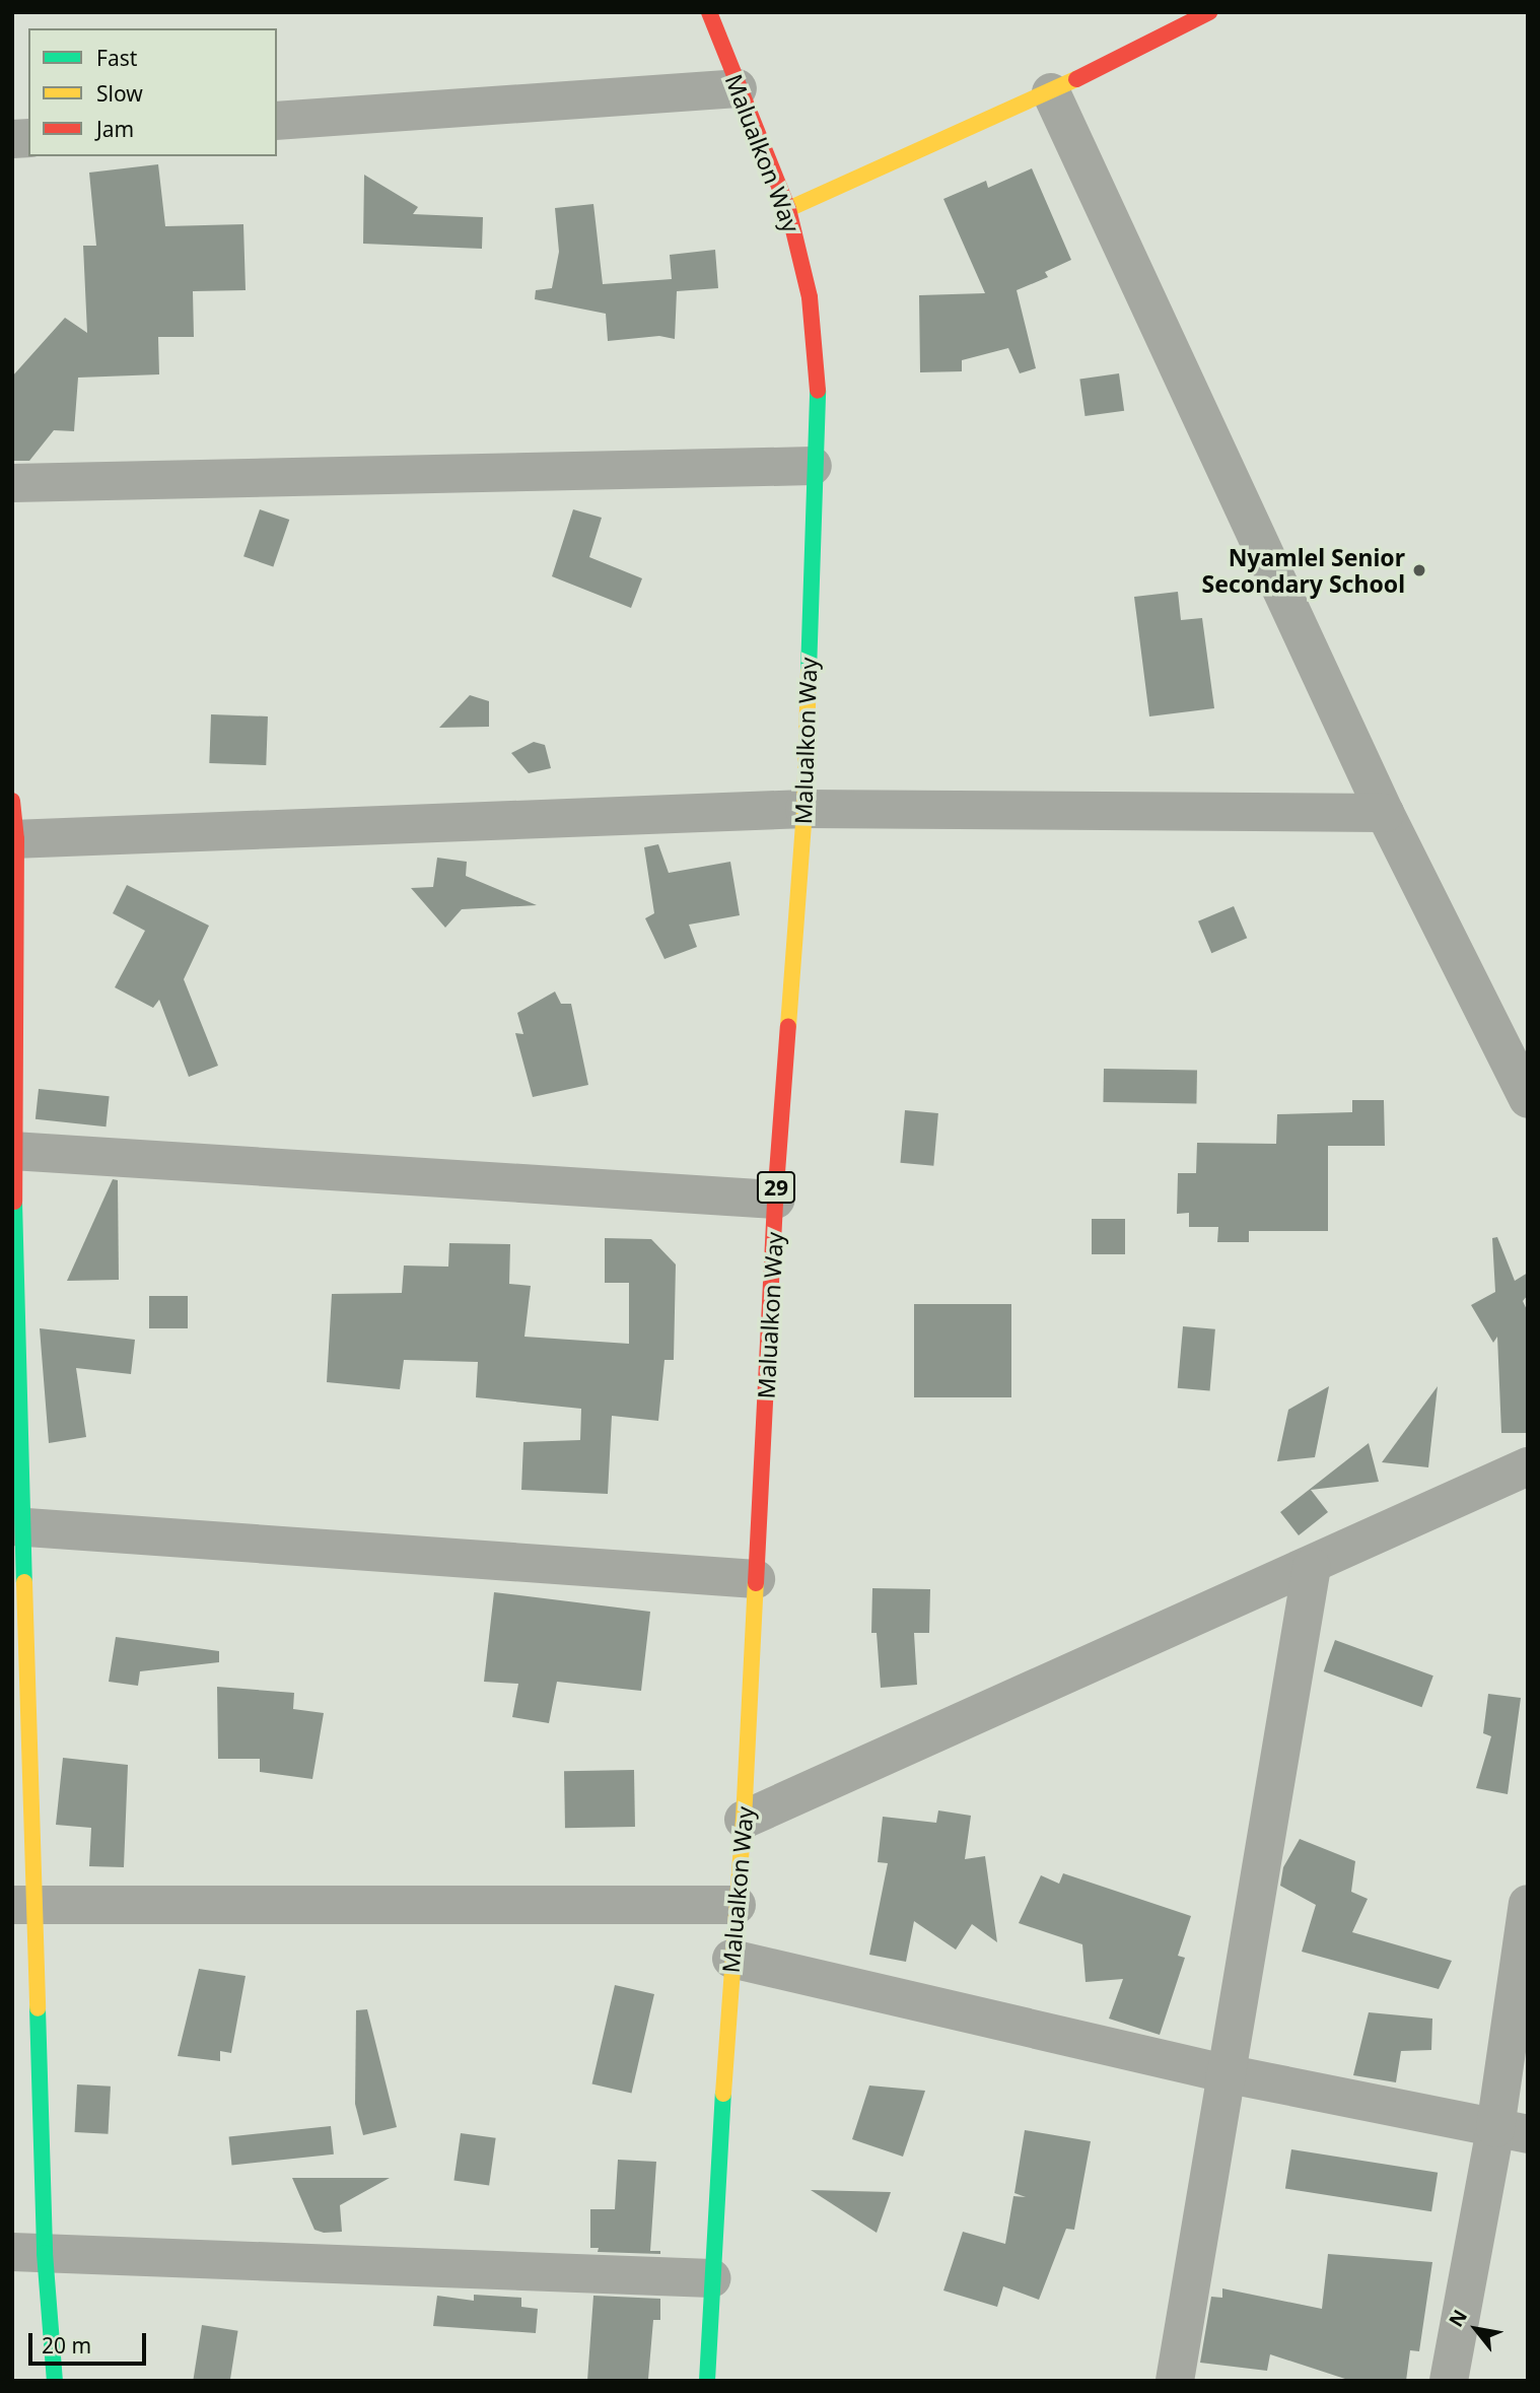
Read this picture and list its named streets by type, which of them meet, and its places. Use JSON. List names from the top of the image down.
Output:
{
  "streets": {
    "main road": ["Malualkon Way", "29"]
  },
  "places": ["Nyamlel Senior Secondary School"],
  "legend": ["Fast", "Slow", "Jam"],
  "scale_bar": "20 m",
  "north": "top left"
}
